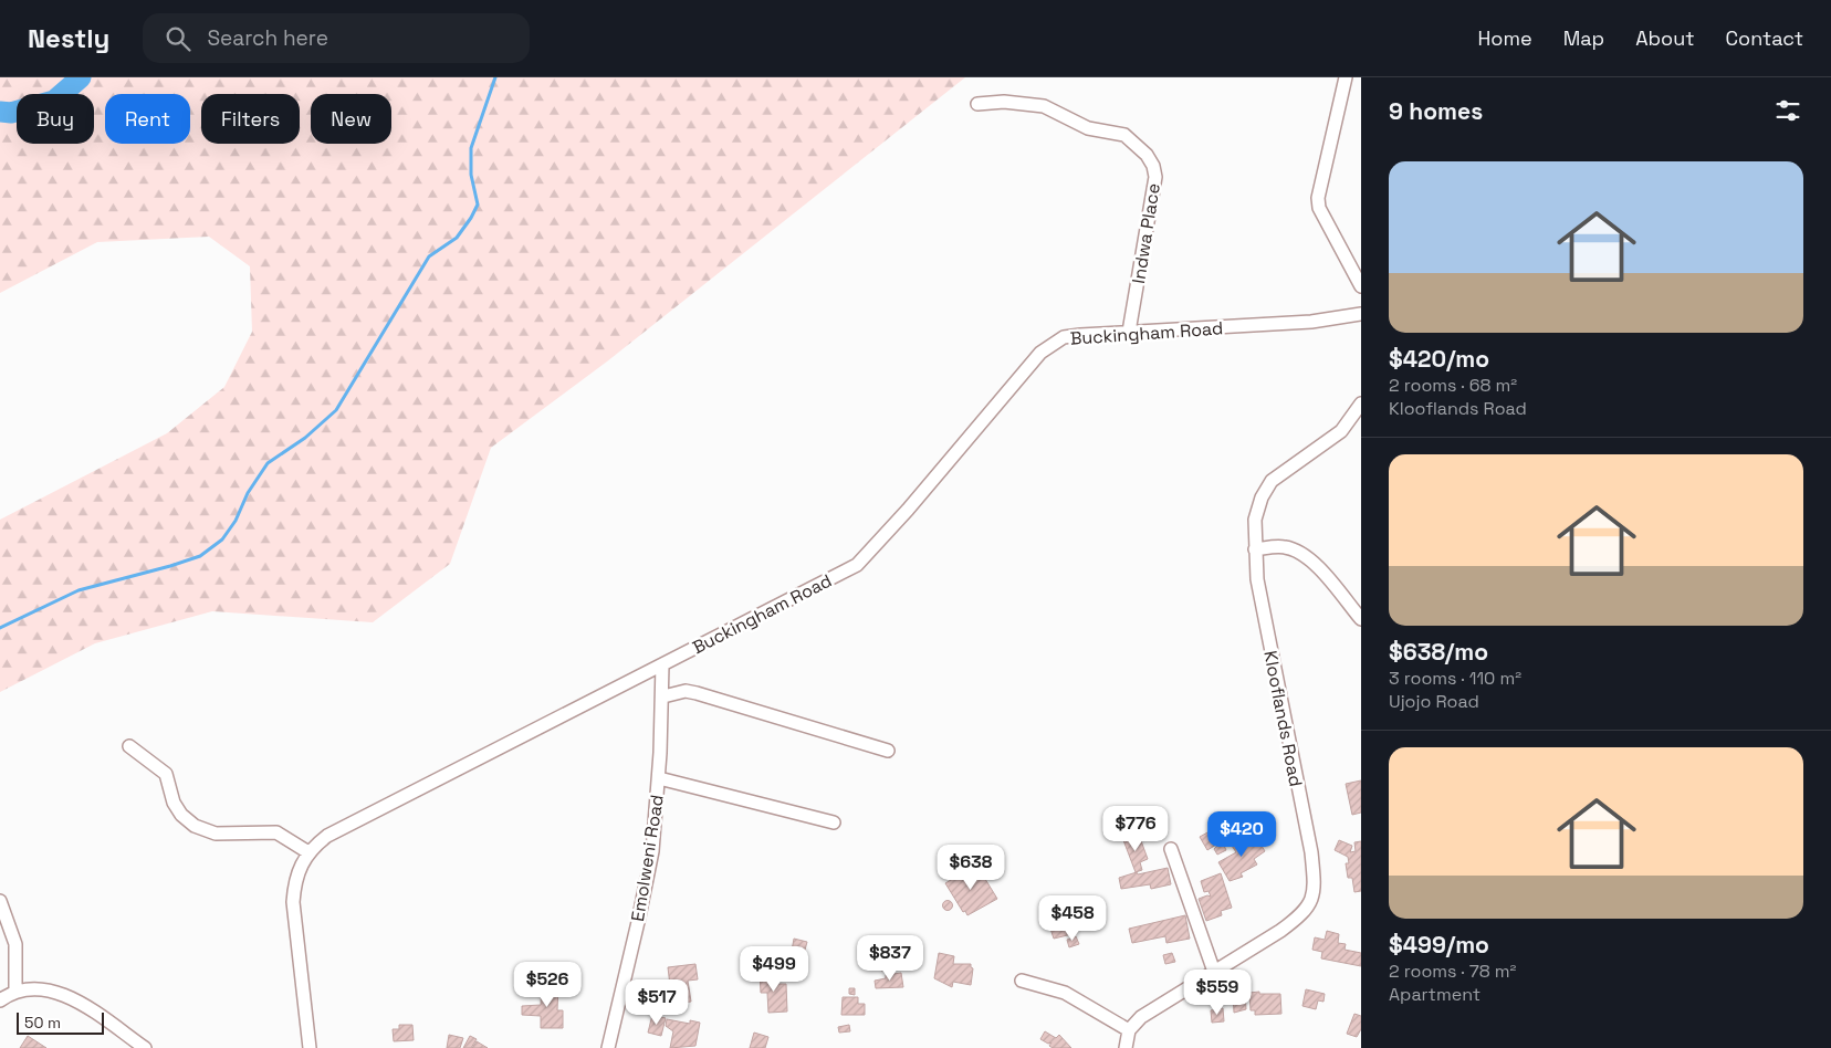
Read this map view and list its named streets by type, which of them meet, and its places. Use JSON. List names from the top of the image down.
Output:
{
  "streets": {
    "street": [
      "Indwa Place",
      "Buckingham Road",
      "Klooflands Road",
      "Emolweni Road"
    ]
  },
  "crossings": [
    ["Indwa Place", "Buckingham Road"],
    ["Buckingham Road", "Emolweni Road"]
  ],
  "scale_bar": "50 m",
  "page": {
    "header": "Nestly",
    "search": "Search here",
    "nav": [
      "Home",
      "Map",
      "About",
      "Contact"
    ],
    "heading": "9 homes",
    "chip": [
      "Buy",
      "Rent",
      "Filters",
      "New"
    ],
    "list": [
      {
        "name": "$420/mo",
        "note": "2 rooms · 68 m² · Klooflands Road"
      },
      {
        "name": "$638/mo",
        "note": "3 rooms · 110 m² · Ujojo Road"
      },
      {
        "name": "$499/mo",
        "note": "2 rooms · 78 m² · Apartment"
      }
    ],
    "price": [
      "$776",
      "$420",
      "$638",
      "$458",
      "$837",
      "$499",
      "$526",
      "$559",
      "$517"
    ],
    "scale": "50 m"
  }
}
